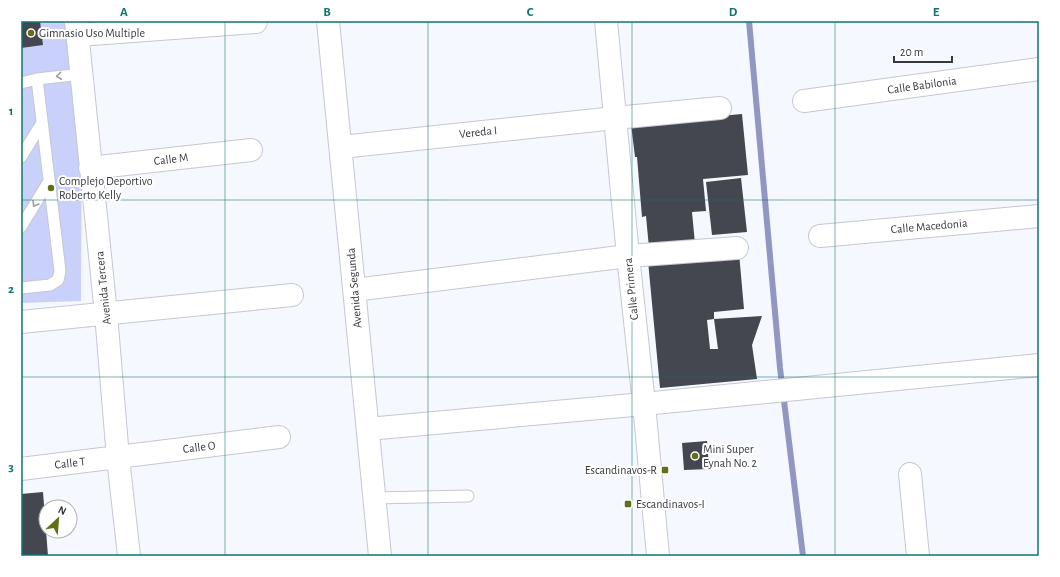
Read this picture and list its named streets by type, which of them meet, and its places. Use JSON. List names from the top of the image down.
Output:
{
  "streets": {
    "street": [
      "Calle Babilonia",
      "Vereda I",
      "Calle M",
      "Calle Macedonia",
      "Avenida Tercera",
      "Avenida Segunda",
      "Calle Primera",
      "Calle O",
      "Calle T"
    ]
  },
  "crossings": [
    ["Vereda I", "Avenida Segunda"],
    ["Vereda I", "Calle Primera"],
    ["Calle M", "Avenida Tercera"],
    ["Avenida Tercera", "Calle O"],
    ["Avenida Tercera", "Calle T"],
    ["Calle O", "Calle T"]
  ],
  "places": {
    "other": ["Gimnasio Uso Multiple", "Complejo Deportivo Roberto Kelly", "Mini Super Eynah No. 2"],
    "transit": ["Escandinavos-R", "Escandinavos-I"]
  },
  "scale_bar": "20 m",
  "north": "top right",
  "grid": {
    "columns": [
      "A",
      "B",
      "C",
      "D",
      "E"
    ],
    "rows": ["1", "2", "3"]
  }
}
